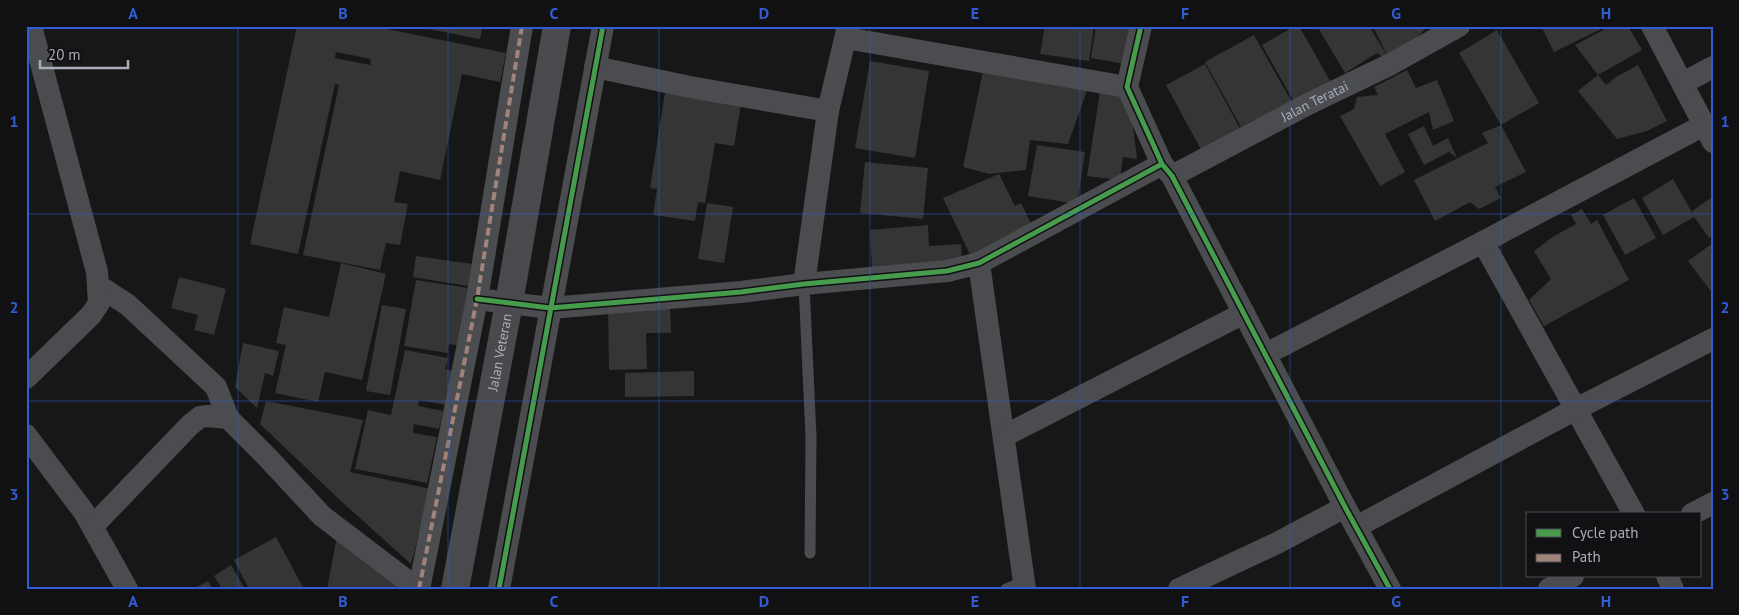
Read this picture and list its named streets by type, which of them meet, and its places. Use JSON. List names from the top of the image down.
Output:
{
  "streets": {
    "main road": ["Jalan Veteran"],
    "street": ["Jalan Teratai"]
  },
  "crossings": [
    ["Jalan Teratai", "Jalan Veteran"]
  ],
  "legend": ["Cycle path", "Path"],
  "scale_bar": "20 m",
  "grid": {
    "columns": [
      "A",
      "B",
      "C",
      "D",
      "E",
      "F",
      "G",
      "H"
    ],
    "rows": ["1", "2", "3"]
  }
}
